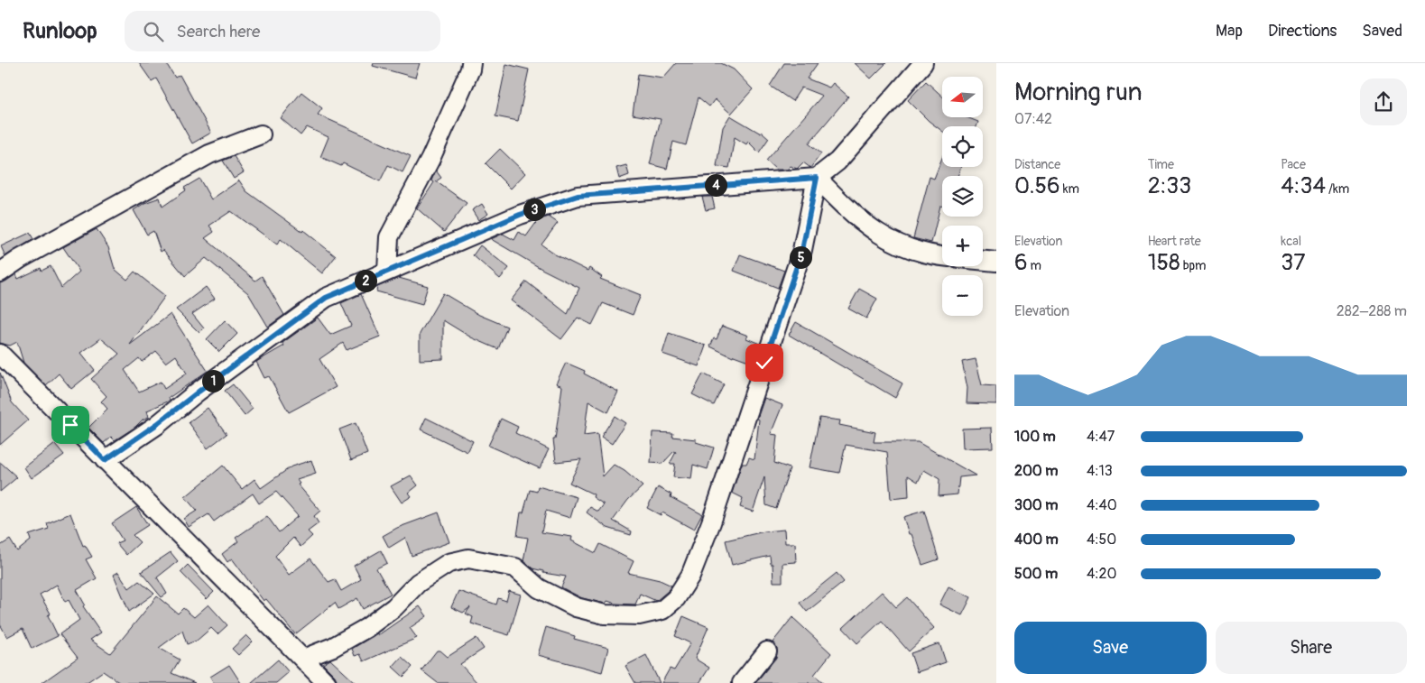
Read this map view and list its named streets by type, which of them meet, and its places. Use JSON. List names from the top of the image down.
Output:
{
  "north": "left",
  "page": {
    "header": "Runloop",
    "search": "Search here",
    "nav": ["Map", "Directions", "Saved"],
    "heading": ["Morning run", "07:42"],
    "map_buttons": ["+", "−"],
    "stats": [
      ["Distance", "0.56 km"],
      ["Time", "2:33"],
      ["Pace", "4:34 /km"],
      ["Elevation", "6 m"],
      ["Heart rate", "158 bpm"],
      ["kcal", "37"]
    ],
    "pins": [
      "4",
      "3",
      "5",
      "2",
      "1"
    ],
    "chart": ["Elevation", "282–288 m"],
    "list": [
      {
        "name": "100 m",
        "note": "4:47"
      },
      {
        "name": "200 m",
        "note": "4:13"
      },
      {
        "name": "300 m",
        "note": "4:40"
      },
      {
        "name": "400 m",
        "note": "4:50"
      },
      {
        "name": "500 m",
        "note": "4:20"
      }
    ],
    "buttons": ["Save", "Share"]
  }
}
